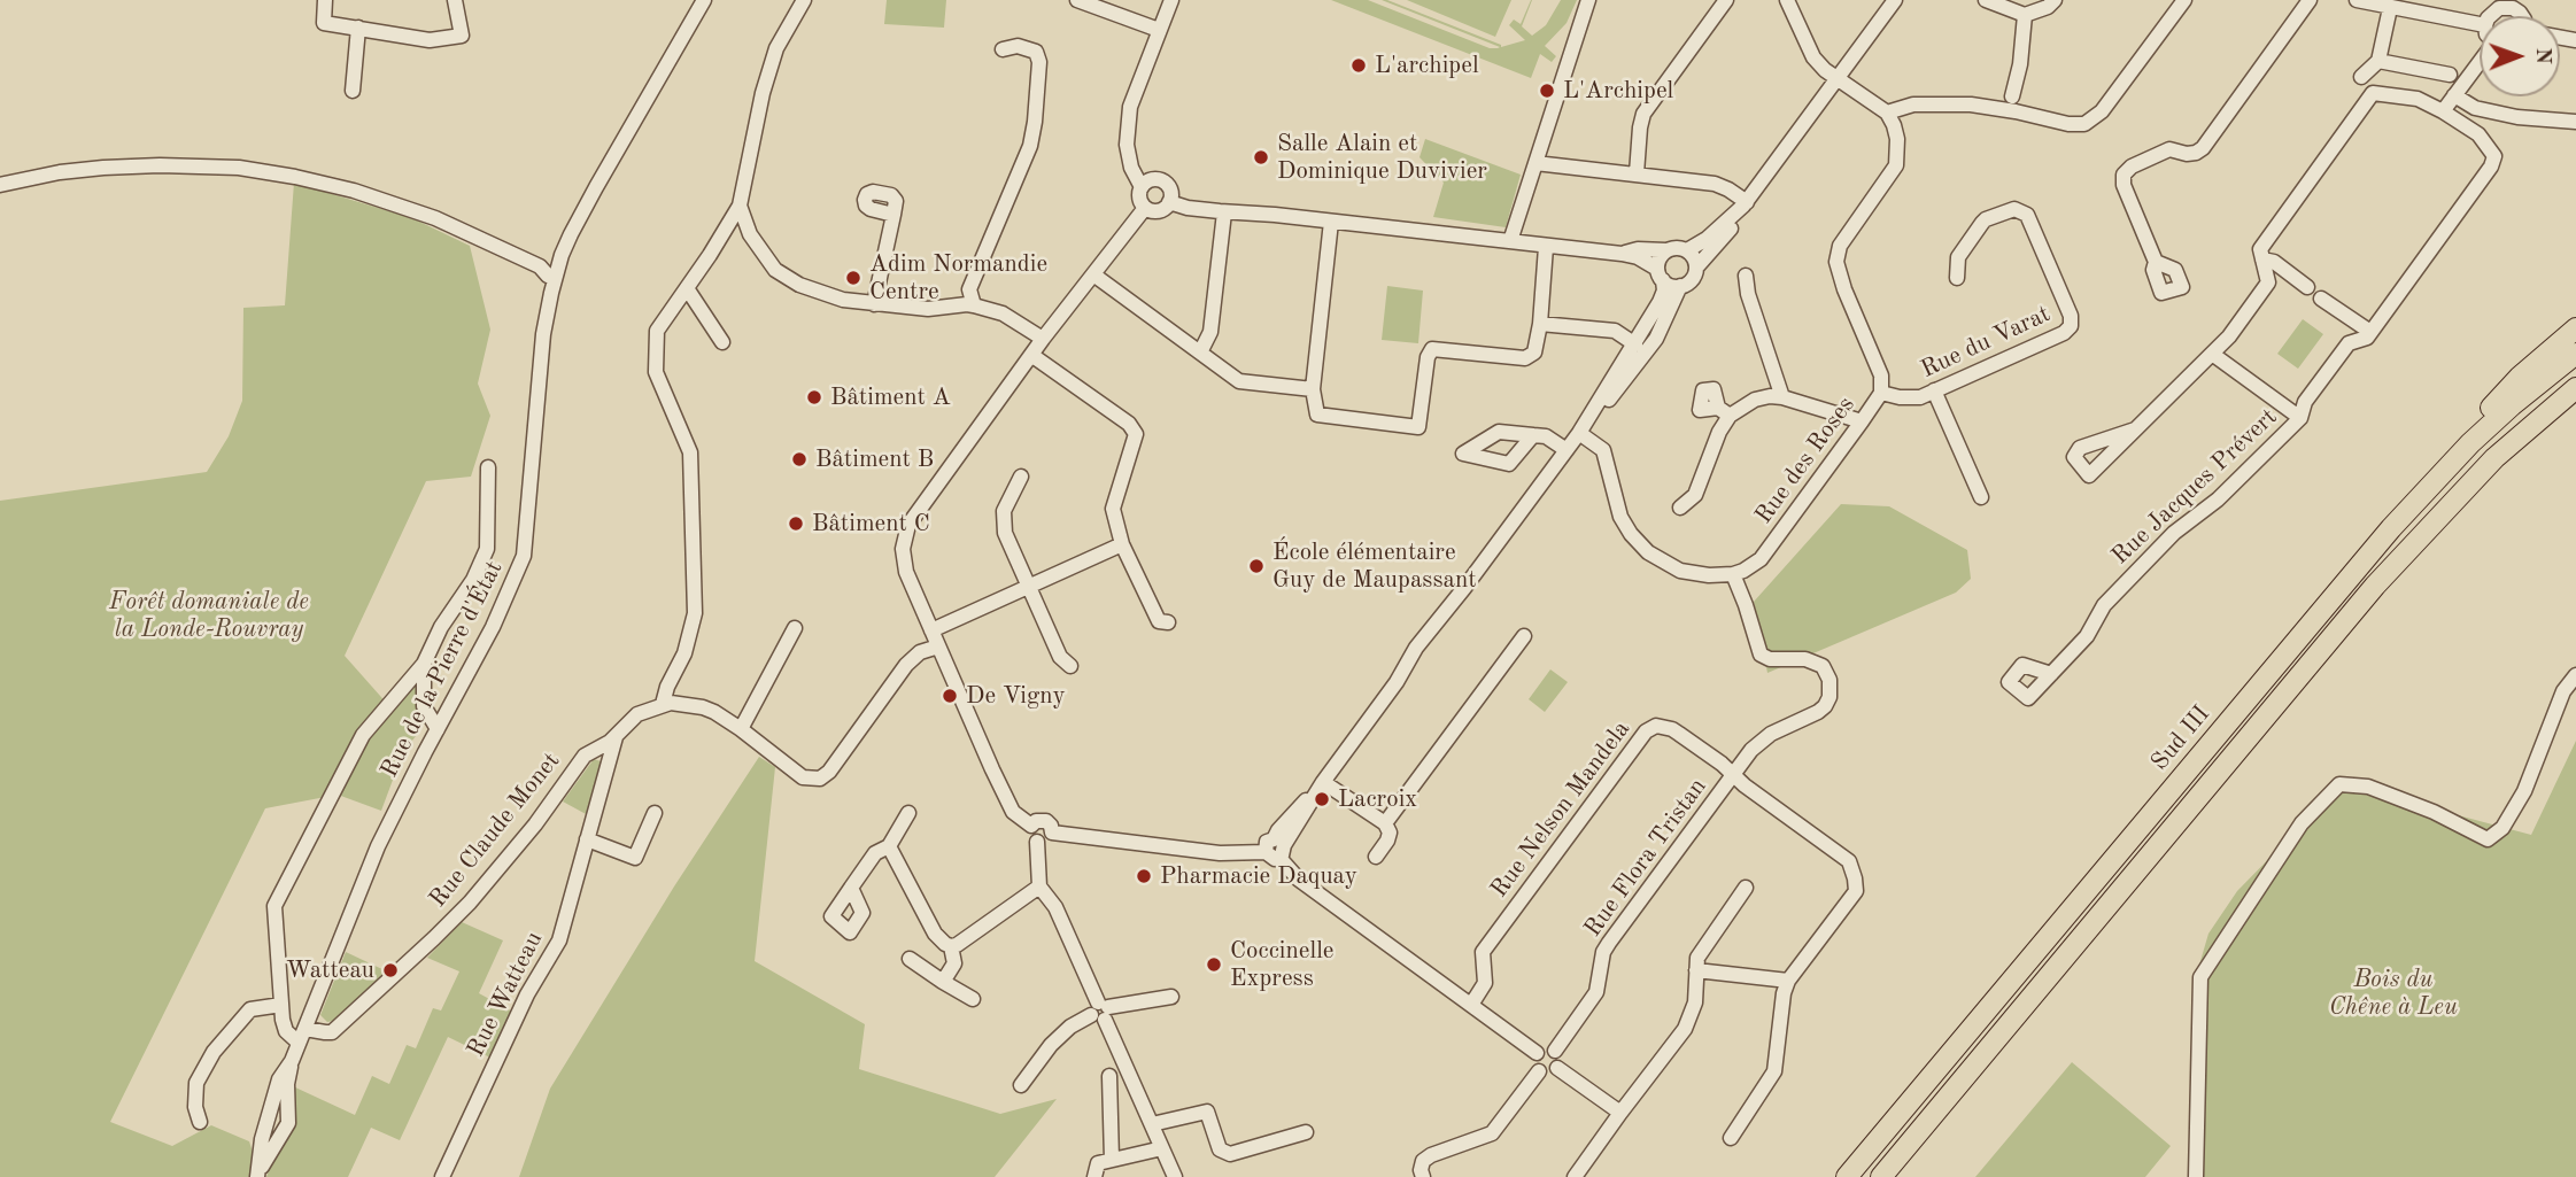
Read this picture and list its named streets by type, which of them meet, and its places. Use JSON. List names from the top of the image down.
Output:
{
  "streets": {
    "highway": ["Sud III"],
    "street": [
      "Rue du Varat",
      "Rue des Roses",
      "Rue Jacques Prévert",
      "Rue de la Pierre d'État",
      "Rue Nelson Mandela",
      "Rue Claude Monet",
      "Rue Flora Tristan",
      "Rue Watteau"
    ]
  },
  "crossings": [
    ["Rue du Varat", "Rue des Roses"],
    ["Rue des Roses", "Rue Flora Tristan"],
    ["Rue de la Pierre d'État", "Rue Claude Monet"],
    ["Rue Nelson Mandela", "Rue Flora Tristan"],
    ["Rue Claude Monet", "Rue Watteau"]
  ],
  "parks": ["Forêt domaniale de la Londe-Rouvray", "Bois du Chêne à Leu"],
  "places": [
    "L'archipel",
    "L'Archipel",
    "Salle Alain et Dominique Duvivier",
    "Adim Normandie Centre",
    "Bâtiment A",
    "Bâtiment B",
    "Bâtiment C",
    "École élémentaire Guy de Maupassant",
    "De Vigny",
    "Lacroix",
    "Pharmacie Daquay",
    "Coccinelle Express",
    "Watteau"
  ],
  "north": "right"
}
